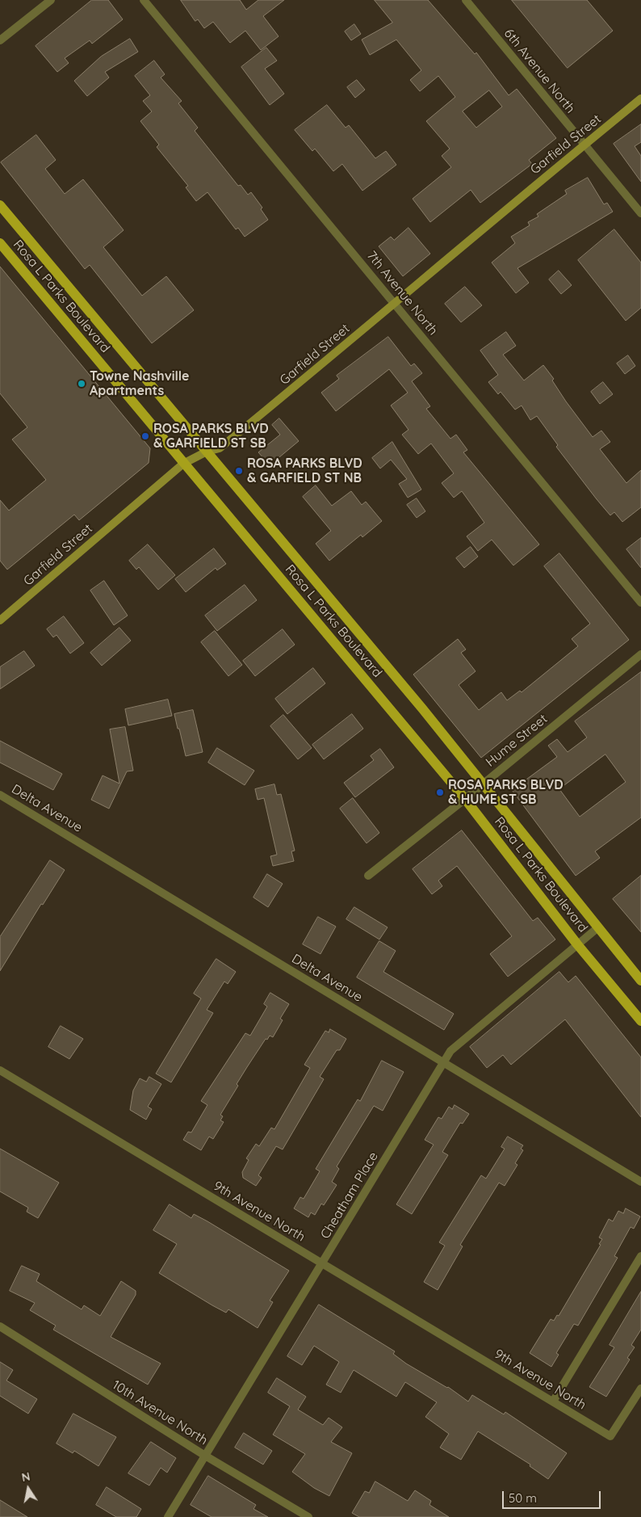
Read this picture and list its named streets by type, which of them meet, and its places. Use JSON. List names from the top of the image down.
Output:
{
  "streets": {
    "main road": ["Rosa L Parks Boulevard"],
    "street": [
      "6th Avenue North",
      "Garfield Street",
      "7th Avenue North",
      "Hume Street",
      "Delta Avenue",
      "Cheatham Place",
      "9th Avenue North",
      "10th Avenue North"
    ]
  },
  "crossings": [
    ["6th Avenue North", "Garfield Street"],
    ["Garfield Street", "7th Avenue North"],
    ["Garfield Street", "Rosa L Parks Boulevard"],
    ["Rosa L Parks Boulevard", "Hume Street"],
    ["Rosa L Parks Boulevard", "Cheatham Place"],
    ["Delta Avenue", "Cheatham Place"],
    ["Cheatham Place", "9th Avenue North"],
    ["Cheatham Place", "10th Avenue North"]
  ],
  "places": [
    "Towne Nashville Apartments",
    "ROSA PARKS BLVD & GARFIELD ST SB",
    "ROSA PARKS BLVD & GARFIELD ST NB",
    "ROSA PARKS BLVD & HUME ST SB"
  ],
  "scale_bar": "50 m",
  "north": "top"
}
